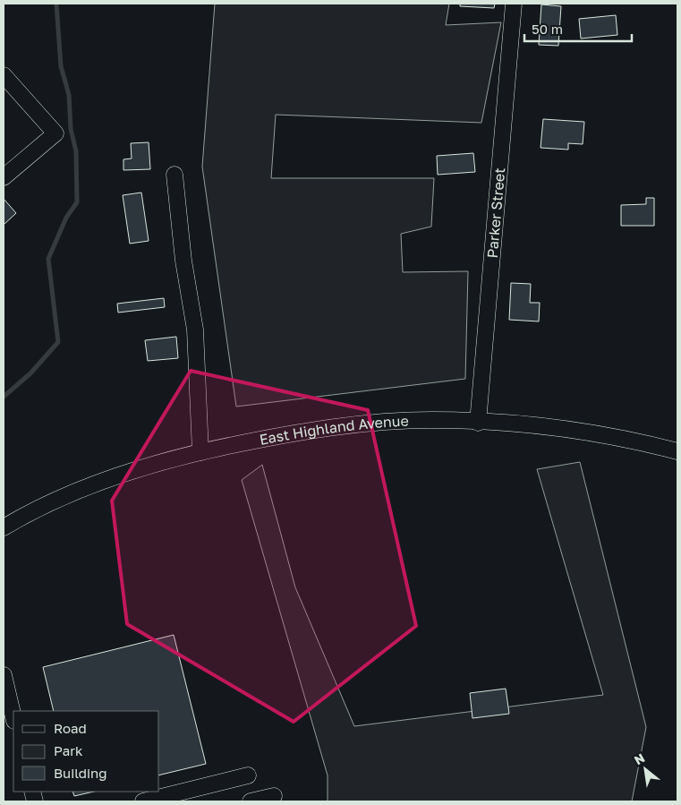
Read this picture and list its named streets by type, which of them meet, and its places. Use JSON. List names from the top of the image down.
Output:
{
  "streets": {
    "street": ["Parker Street", "East Highland Avenue"]
  },
  "crossings": [
    ["Parker Street", "East Highland Avenue"]
  ],
  "legend": ["Road", "Park", "Building"],
  "scale_bar": "50 m",
  "north": "top left"
}
